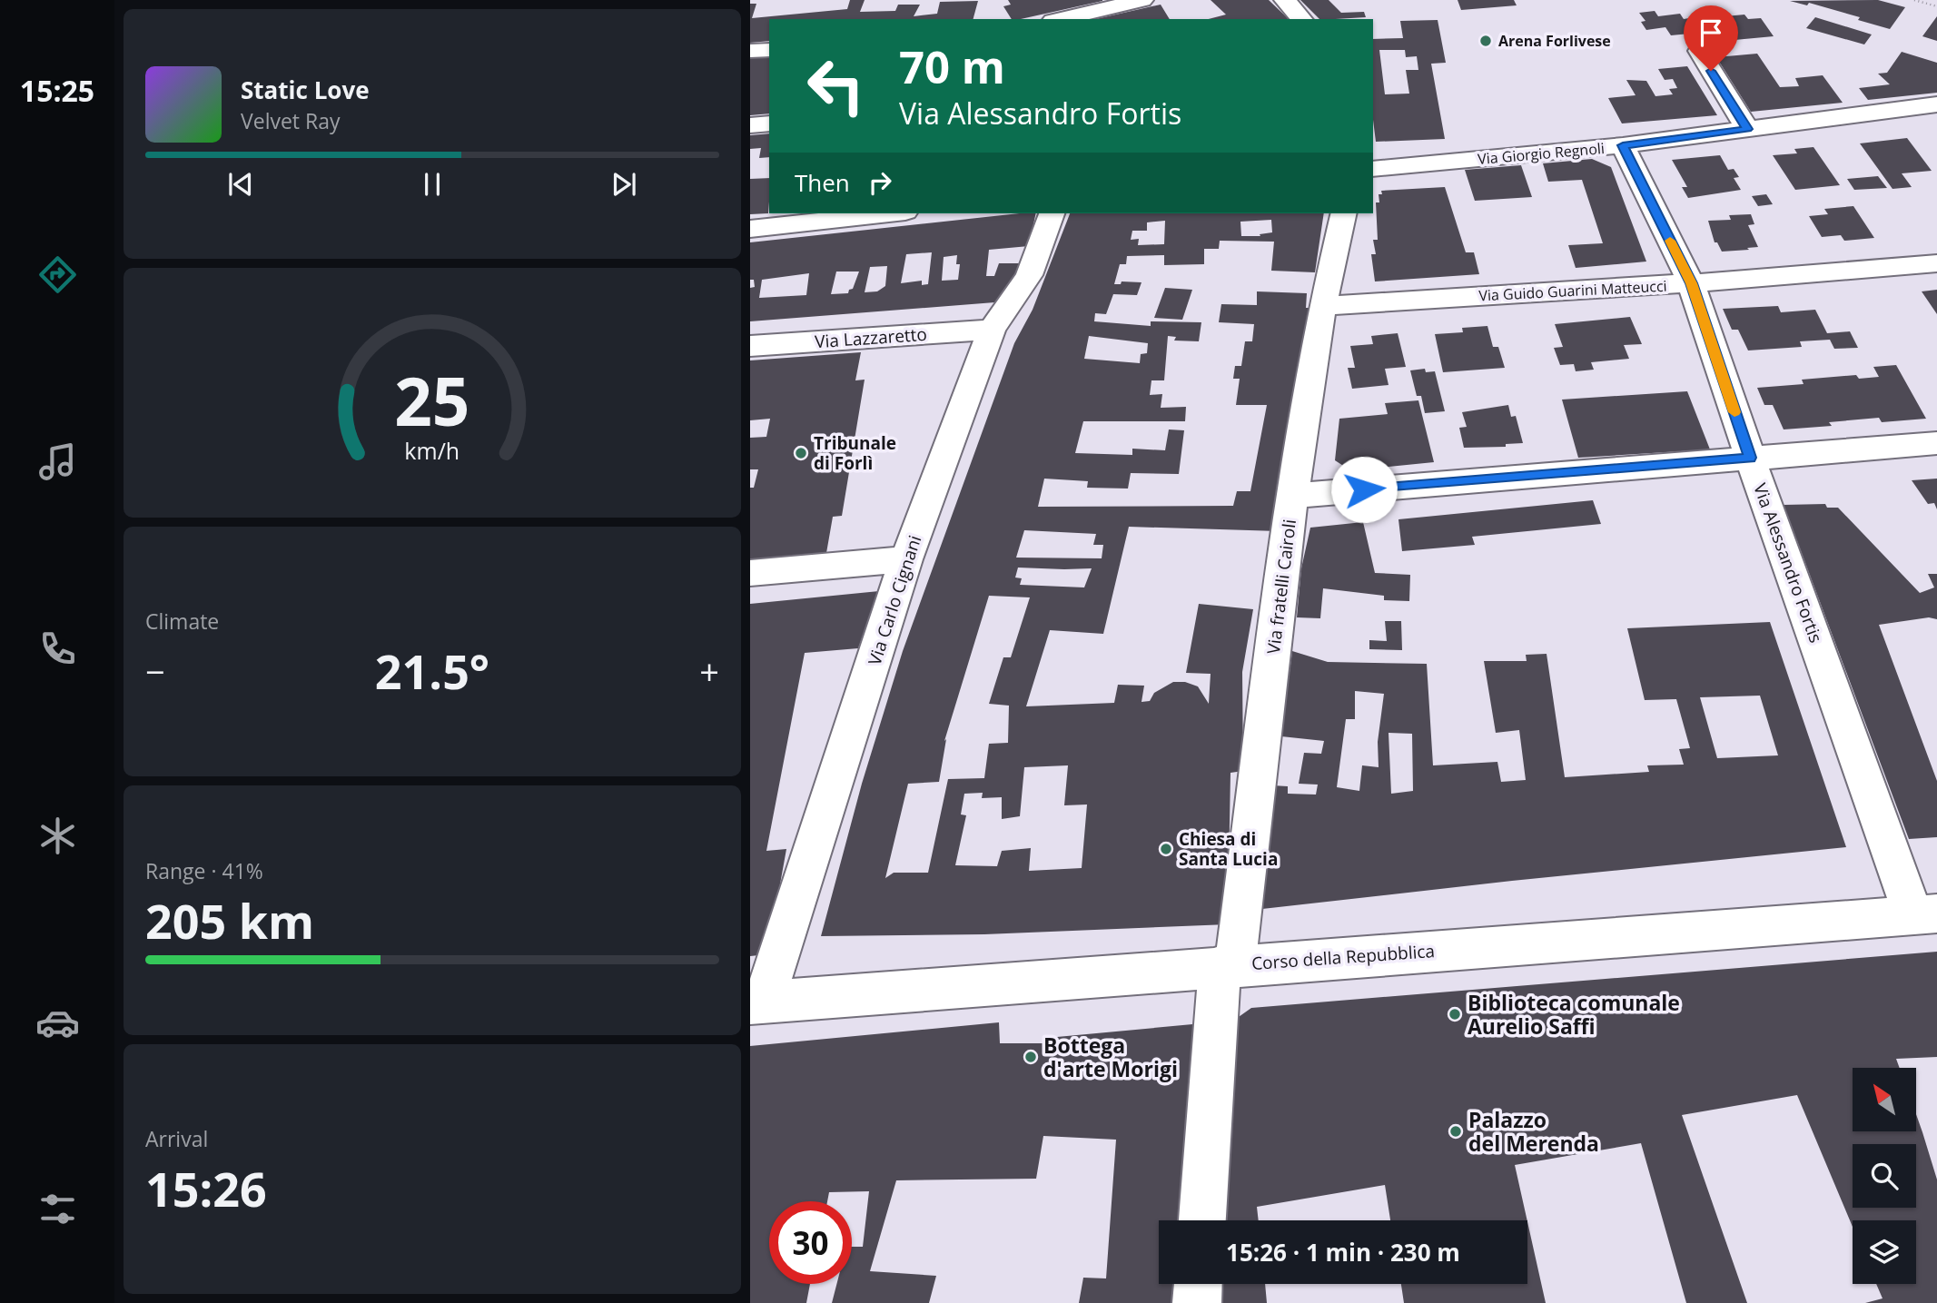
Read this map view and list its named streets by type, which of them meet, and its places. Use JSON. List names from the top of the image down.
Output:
{
  "streets": {
    "street": [
      "Via Giorgio Regnoli",
      "Via Guido Guarini Matteucci",
      "Via Lazzaretto",
      "Via Alessandro Fortis",
      "Via fratelli Cairoli",
      "Via Carlo Cignani",
      "Corso della Repubblica"
    ]
  },
  "crossings": [
    ["Via Giorgio Regnoli", "Via Alessandro Fortis"],
    ["Via Guido Guarini Matteucci", "Via Alessandro Fortis"],
    ["Via Guido Guarini Matteucci", "Via fratelli Cairoli"],
    ["Via Lazzaretto", "Via Carlo Cignani"],
    ["Via Alessandro Fortis", "Corso della Repubblica"],
    ["Via fratelli Cairoli", "Corso della Repubblica"],
    ["Via Carlo Cignani", "Corso della Repubblica"]
  ],
  "places": [
    "Arena Forlivese",
    "Tribunale di Forlì",
    "Chiesa di Santa Lucia",
    "Biblioteca comunale Aurelio Saffi",
    "Bottega d'arte Morigi",
    "Palazzo del Merenda"
  ],
  "north": "top left",
  "page": {
    "tabs": "15:25",
    "turn": ["70 m", "Via Alessandro Fortis"],
    "song": ["Static Love", "Velvet Ray"],
    "then": "Then",
    "tile": [
      "Climate",
      ["Range · 41%", "205 km"],
      ["Arrival", "15:26"]
    ],
    "heat": ["−", "21.5°", "+"],
    "limit": "30",
    "trip": "15:26 · 1 min · 230 m",
    "gauge": ["25", "km/h"]
  }
}
